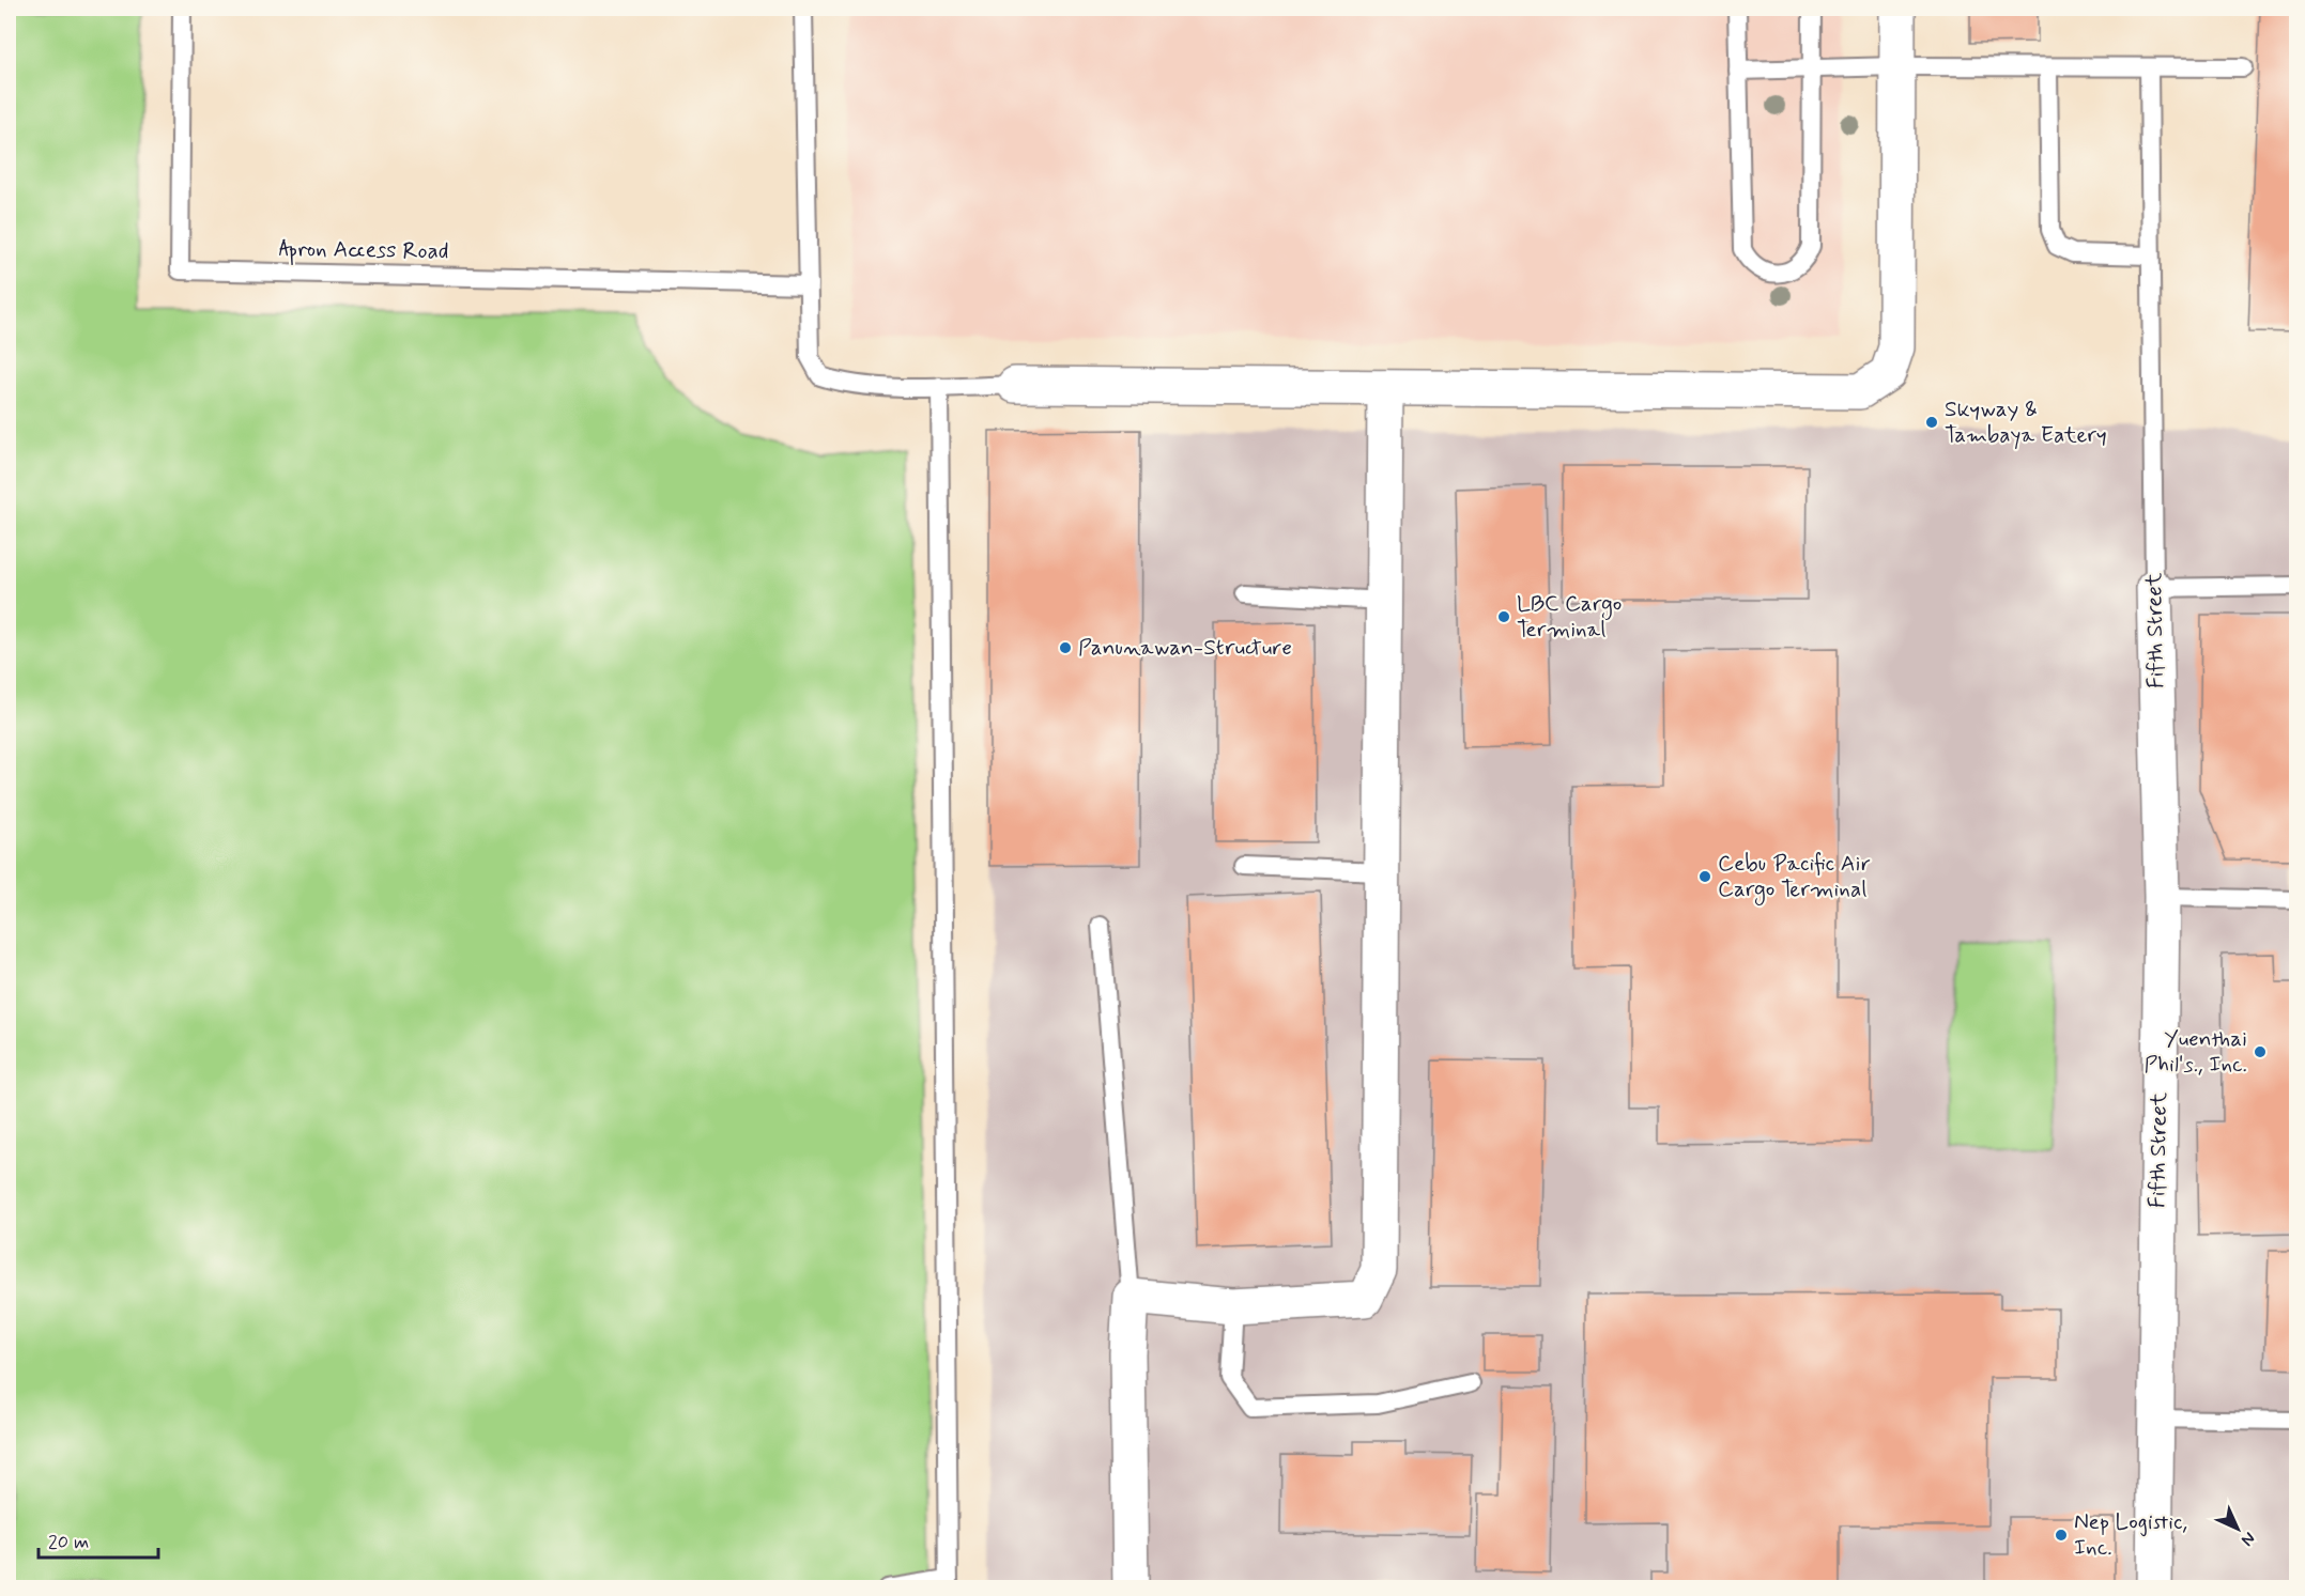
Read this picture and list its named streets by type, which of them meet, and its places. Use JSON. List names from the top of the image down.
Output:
{
  "streets": {
    "street": ["Fifth Street"],
    "lane": ["Apron Access Road"]
  },
  "places": [
    "Skyway & Tambaya Eatery",
    "LBC Cargo Terminal",
    "Panunawan-Structure",
    "Cebu Pacific Air Cargo Terminal",
    "Yuenthai Phil's., Inc.",
    "Nep Logistic, Inc."
  ],
  "scale_bar": "20 m",
  "north": "bottom right"
}
